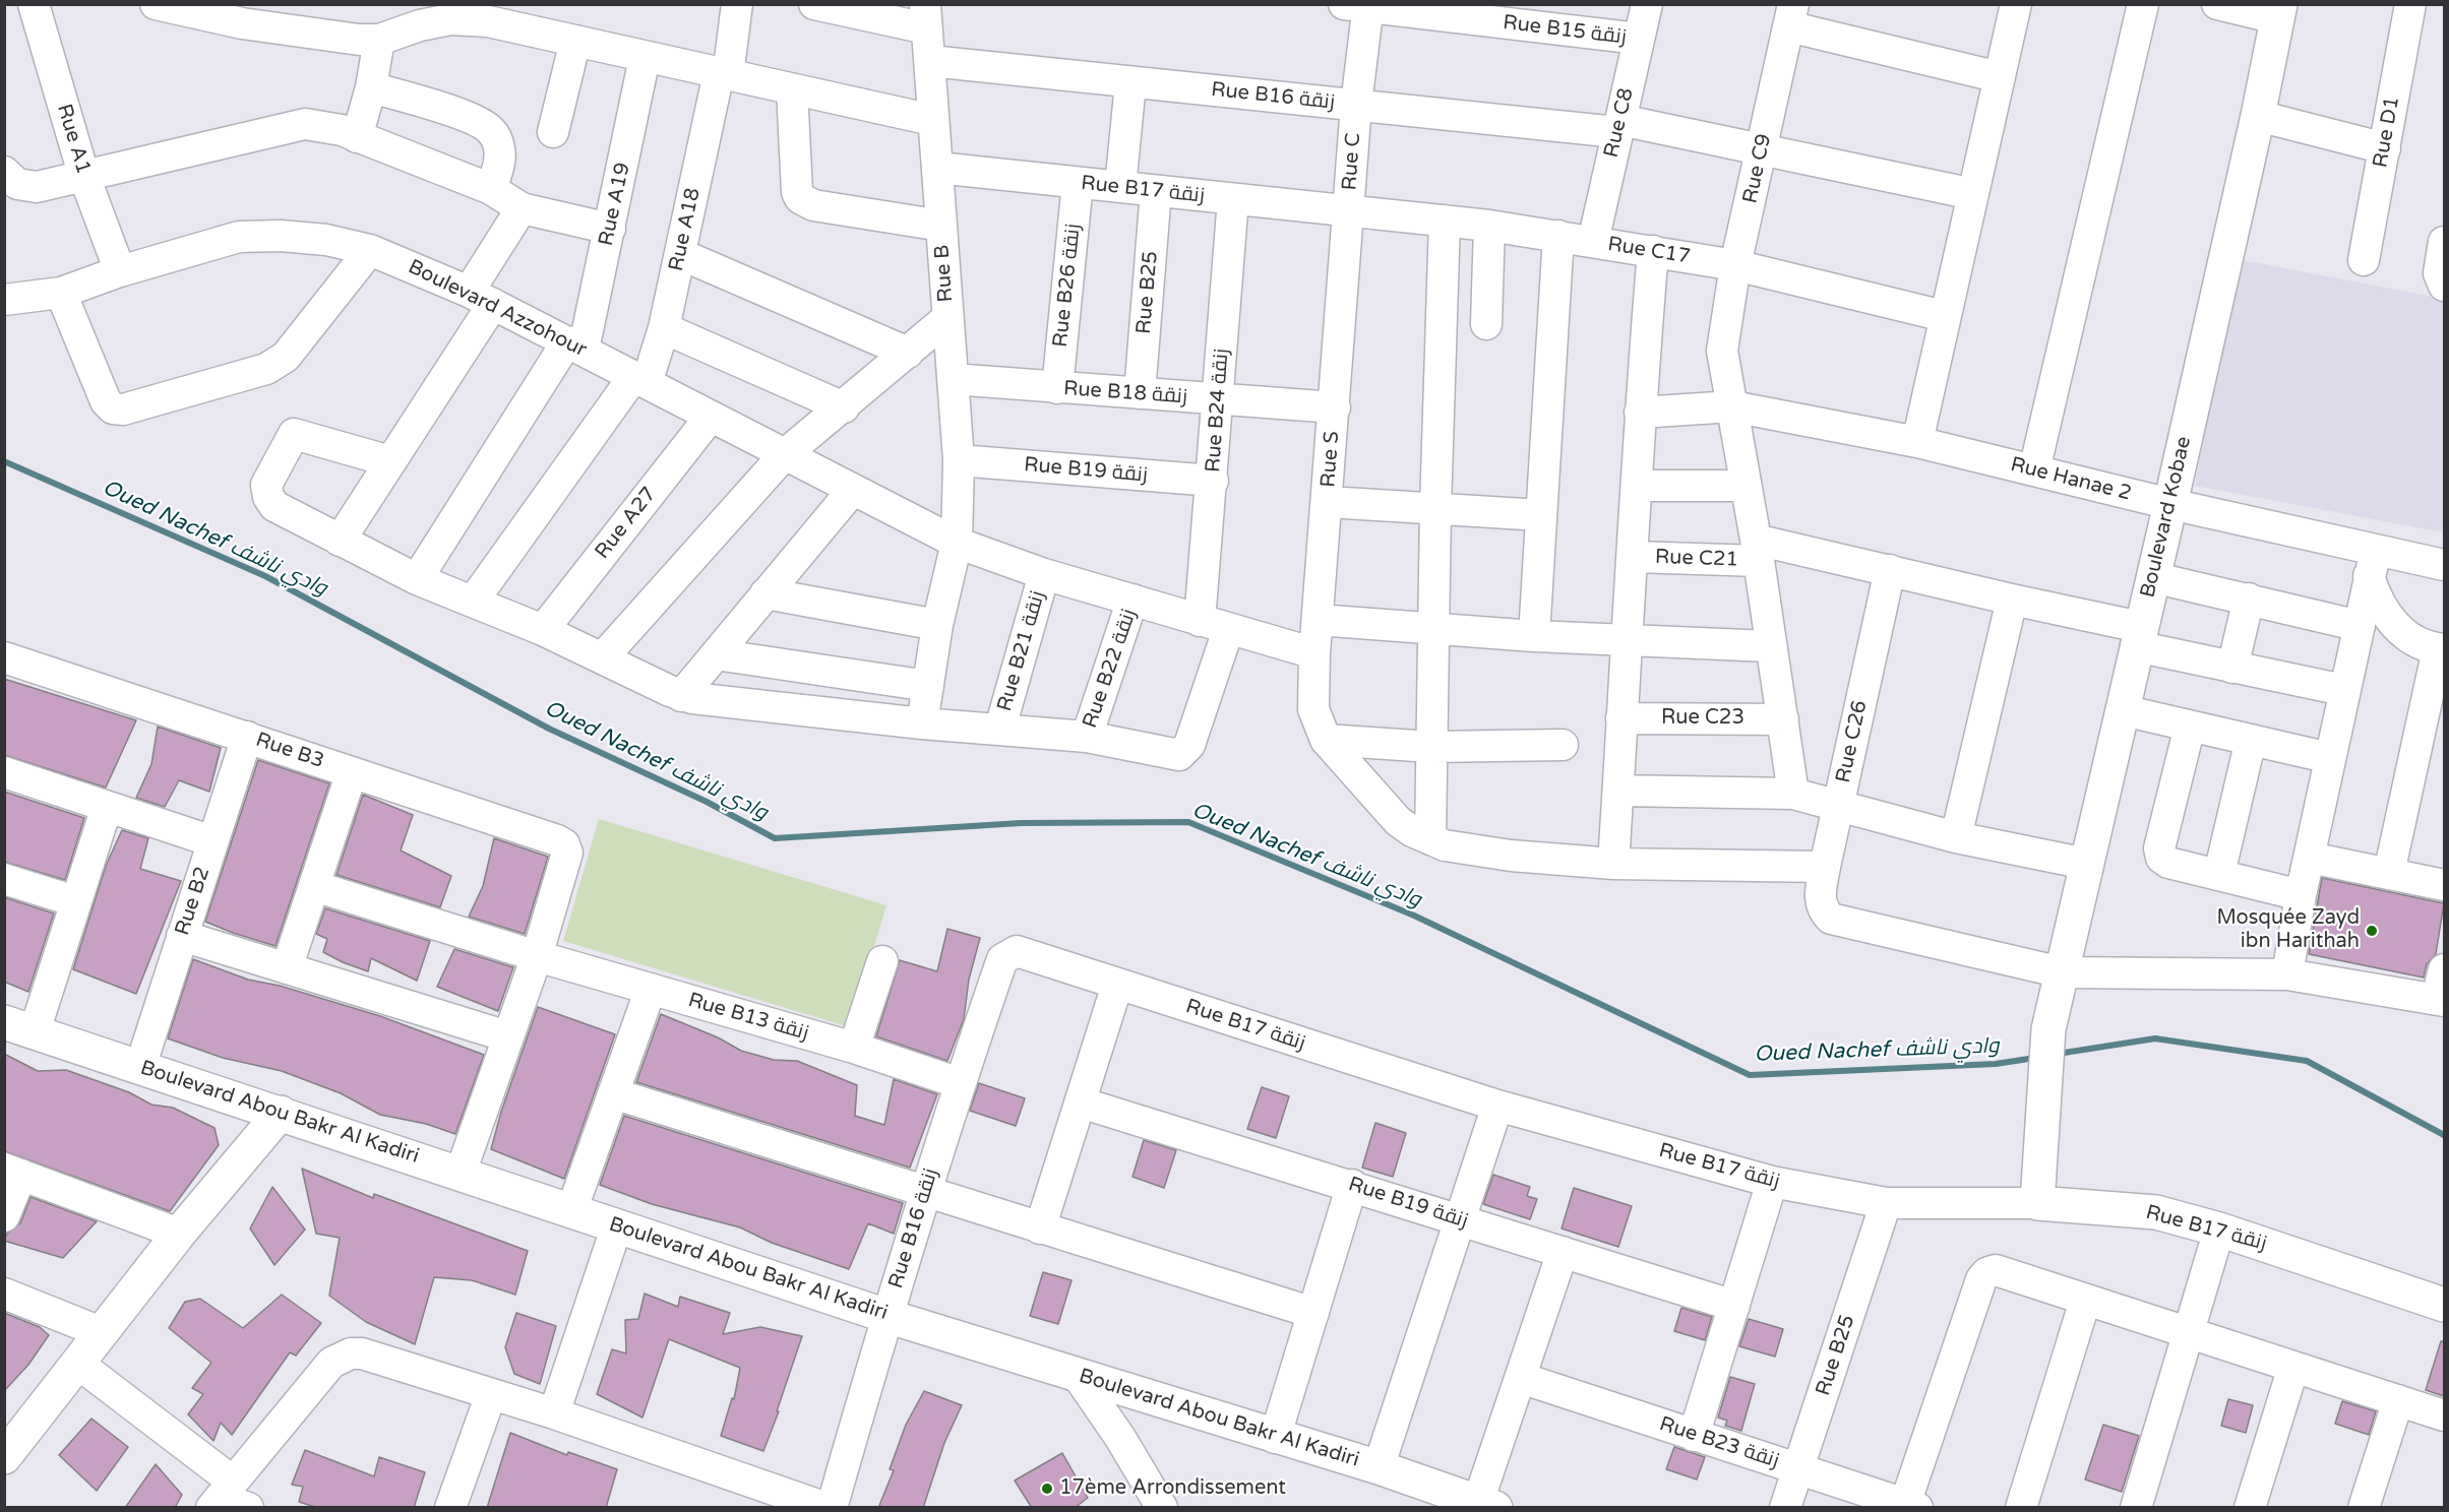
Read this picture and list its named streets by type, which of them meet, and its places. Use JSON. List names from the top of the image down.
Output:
{
  "streets": {
    "main road": ["Rue B17 زنقة", "Boulevard Kobae", "Boulevard Abou Bakr Al Kadiri"],
    "street": [
      "Rue B15 زنقة",
      "Rue B16 زنقة",
      "Rue C8",
      "Rue D1",
      "Rue A1",
      "Rue C",
      "Rue C9",
      "Rue A19",
      "Rue A18",
      "Rue C17",
      "Rue B",
      "Rue B26 زنقة",
      "Rue B25",
      "Boulevard Azzohour",
      "Rue B18 زنقة",
      "Rue B24 زنقة",
      "Rue S",
      "Rue B19 زنقة",
      "Rue Hanae 2",
      "Rue A27",
      "Rue C21",
      "Rue B21 زنقة",
      "Rue B22 زنقة",
      "Rue C23",
      "Rue C26",
      "Rue B3",
      "Rue B2",
      "Rue B13 زنقة",
      "Rue B23 زنقة"
    ]
  },
  "crossings": [
    ["Rue B15 زنقة", "Rue C8"],
    ["Rue B15 زنقة", "Rue C"],
    ["Rue B16 زنقة", "Rue C8"],
    ["Rue B16 زنقة", "Rue C"],
    ["Rue B16 زنقة", "Rue C9"],
    ["Rue B16 زنقة", "Rue B17 زنقة"],
    ["Rue B16 زنقة", "Rue B"],
    ["Rue B16 زنقة", "Rue B13 زنقة"],
    ["Rue B16 زنقة", "Boulevard Abou Bakr Al Kadiri"],
    ["Rue C8", "Rue C17"],
    ["Rue A1", "Boulevard Azzohour"],
    ["Rue C", "Rue B17 زنقة"],
    ["Rue C", "Rue C17"],
    ["Rue C", "Rue S"],
    ["Rue C9", "Rue C17"],
    ["Rue C9", "Rue Hanae 2"],
    ["Rue C9", "Rue C21"],
    ["Rue C9", "Rue C23"],
    ["Rue B17 زنقة", "Rue C17"],
    ["Rue B17 زنقة", "Rue B"],
    ["Rue B17 زنقة", "Rue B26 زنقة"],
    ["Rue B17 زنقة", "Rue B25"],
    ["Rue B17 زنقة", "Rue B24 زنقة"],
    ["Rue B17 زنقة", "Rue S"],
    ["Rue B17 زنقة", "Boulevard Kobae"],
    ["Rue A19", "Boulevard Azzohour"],
    ["Rue A18", "Boulevard Azzohour"],
    ["Rue C17", "Rue S"],
    ["Rue B", "Boulevard Azzohour"],
    ["Rue B", "Rue B18 زنقة"],
    ["Rue B", "Rue B19 زنقة"],
    ["Rue B26 زنقة", "Rue B18 زنقة"],
    ["Rue B25", "Rue B18 زنقة"],
    ["Rue B25", "Rue B23 زنقة"],
    ["Boulevard Azzohour", "Rue B24 زنقة"],
    ["Boulevard Azzohour", "Rue S"],
    ["Boulevard Azzohour", "Rue A27"],
    ["Boulevard Azzohour", "Rue B21 زنقة"],
    ["Boulevard Azzohour", "Rue B22 زنقة"],
    ["Rue B18 زنقة", "Rue B24 زنقة"],
    ["Rue B18 زنقة", "Rue S"],
    ["Rue B24 زنقة", "Rue B19 زنقة"],
    ["Rue Hanae 2", "Boulevard Kobae"],
    ["Boulevard Kobae", "Rue C21"],
    ["Boulevard Kobae", "Rue C26"],
    ["Rue C21", "Rue C26"],
    ["Rue B3", "Rue B2"],
    ["Rue B3", "Rue B13 زنقة"],
    ["Rue B2", "Boulevard Abou Bakr Al Kadiri"]
  ],
  "water": ["Oued Nachef وادي ناشف"],
  "places": ["Mosquée Zayd ibn Harithah", "17ème Arrondissement"]
}
